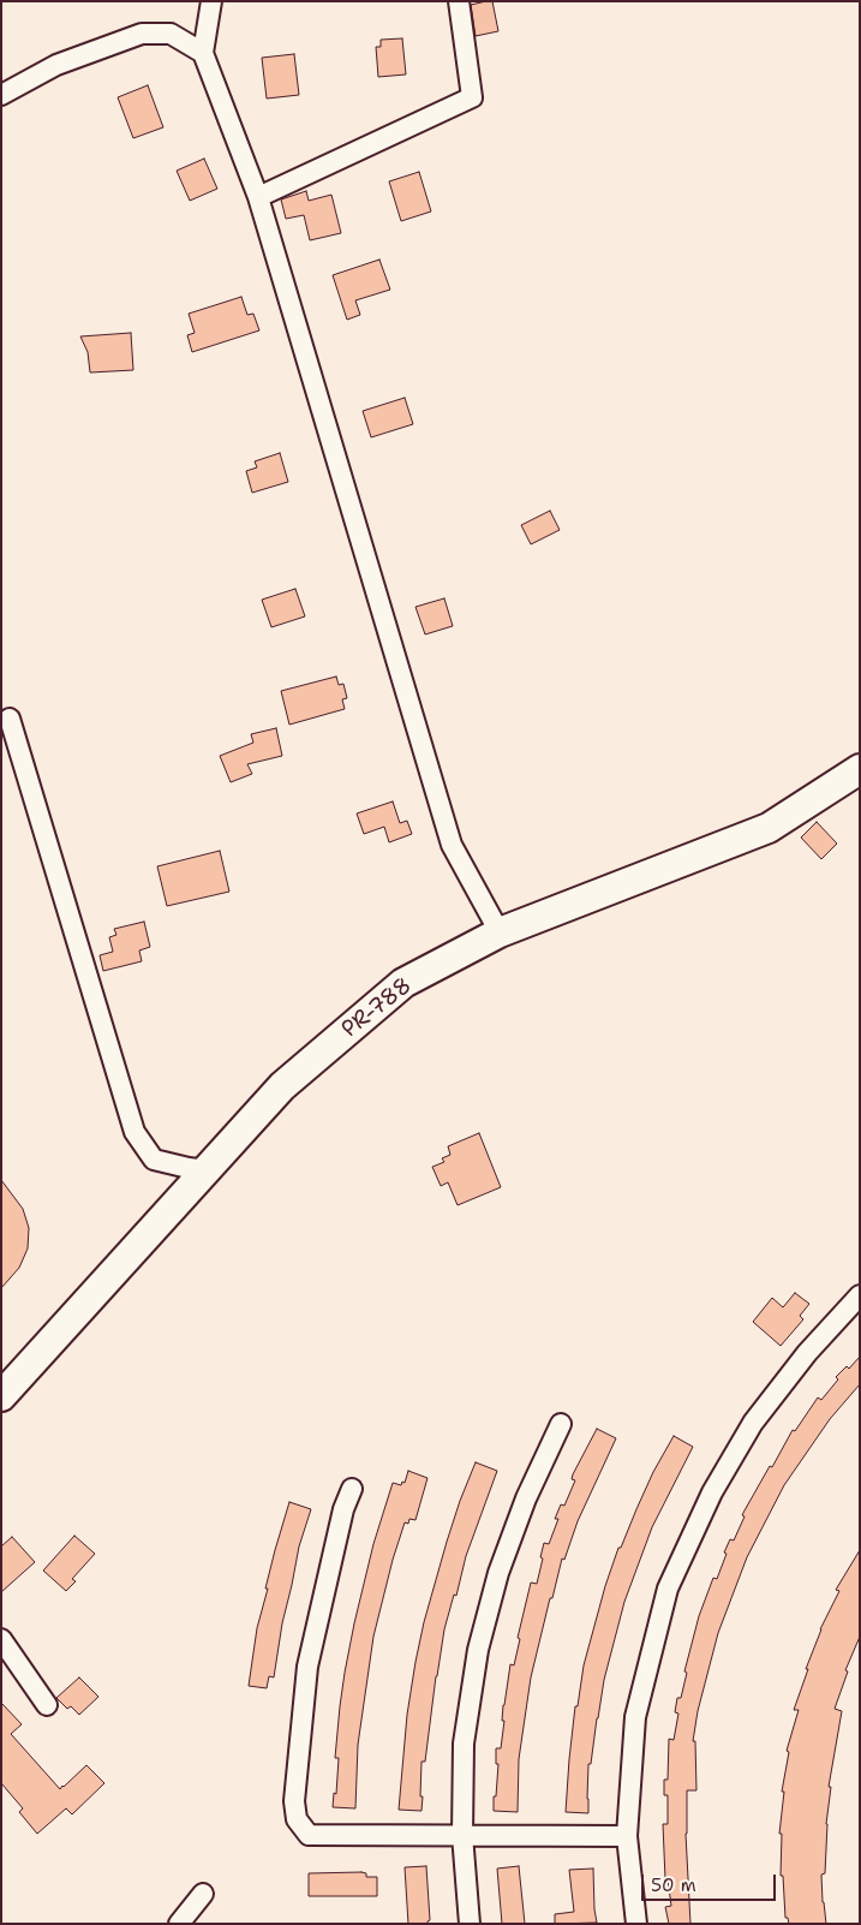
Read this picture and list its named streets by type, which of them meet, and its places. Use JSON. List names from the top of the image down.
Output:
{
  "streets": {
    "street": ["PR-788"]
  },
  "scale_bar": "50 m"
}
